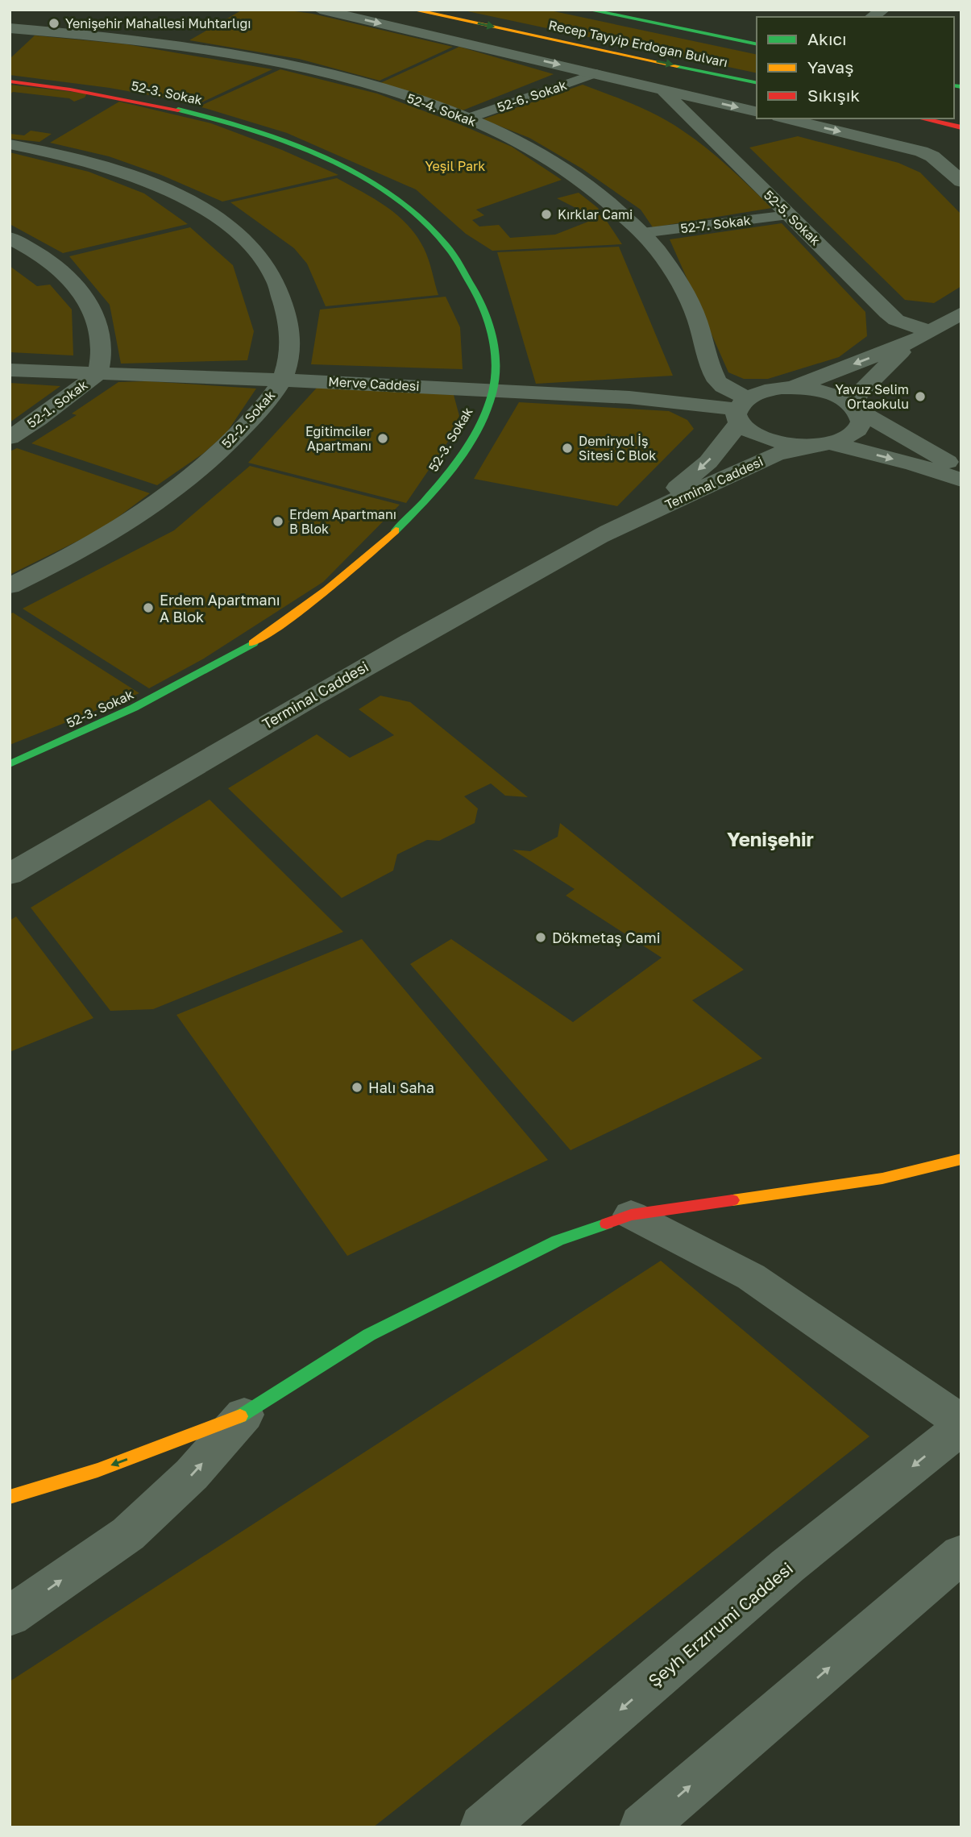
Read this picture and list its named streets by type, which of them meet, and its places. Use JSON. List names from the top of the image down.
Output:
{
  "streets": {
    "street": [
      "Recep Tayyip Erdoğan Bulvarı",
      "52-3. Sokak",
      "52-4. Sokak",
      "52-5. Sokak",
      "Merve Caddesi",
      "52-1. Sokak",
      "52-2. Sokak",
      "Terminal Caddesi",
      "Şeyh Erzrrumi Caddesi"
    ],
    "lane": ["52-6. Sokak", "52-7. Sokak"]
  },
  "crossings": [
    ["52-3. Sokak", "Merve Caddesi"],
    ["52-6. Sokak", "52-4. Sokak"],
    ["52-4. Sokak", "52-7. Sokak"],
    ["52-4. Sokak", "Merve Caddesi"],
    ["52-4. Sokak", "Terminal Caddesi"],
    ["52-5. Sokak", "52-7. Sokak"],
    ["52-5. Sokak", "Terminal Caddesi"],
    ["Merve Caddesi", "52-1. Sokak"],
    ["Merve Caddesi", "52-2. Sokak"],
    ["Merve Caddesi", "Terminal Caddesi"]
  ],
  "districts": ["Yenişehir"],
  "parks": ["Yeşil Park"],
  "places": [
    "Yenişehir Mahallesi Muhtarlığı",
    "Kırklar Cami",
    "Yavuz Selim Ortaokulu",
    "Eğitimciler Apartmanı",
    "Demiryol İş Sitesi C Blok",
    "Erdem Apartmanı B Blok",
    "Erdem Apartmanı A Blok",
    "Dökmetaş Cami",
    "Halı Saha"
  ],
  "legend": ["Akıcı", "Yavaş", "Sıkışık"]
}
